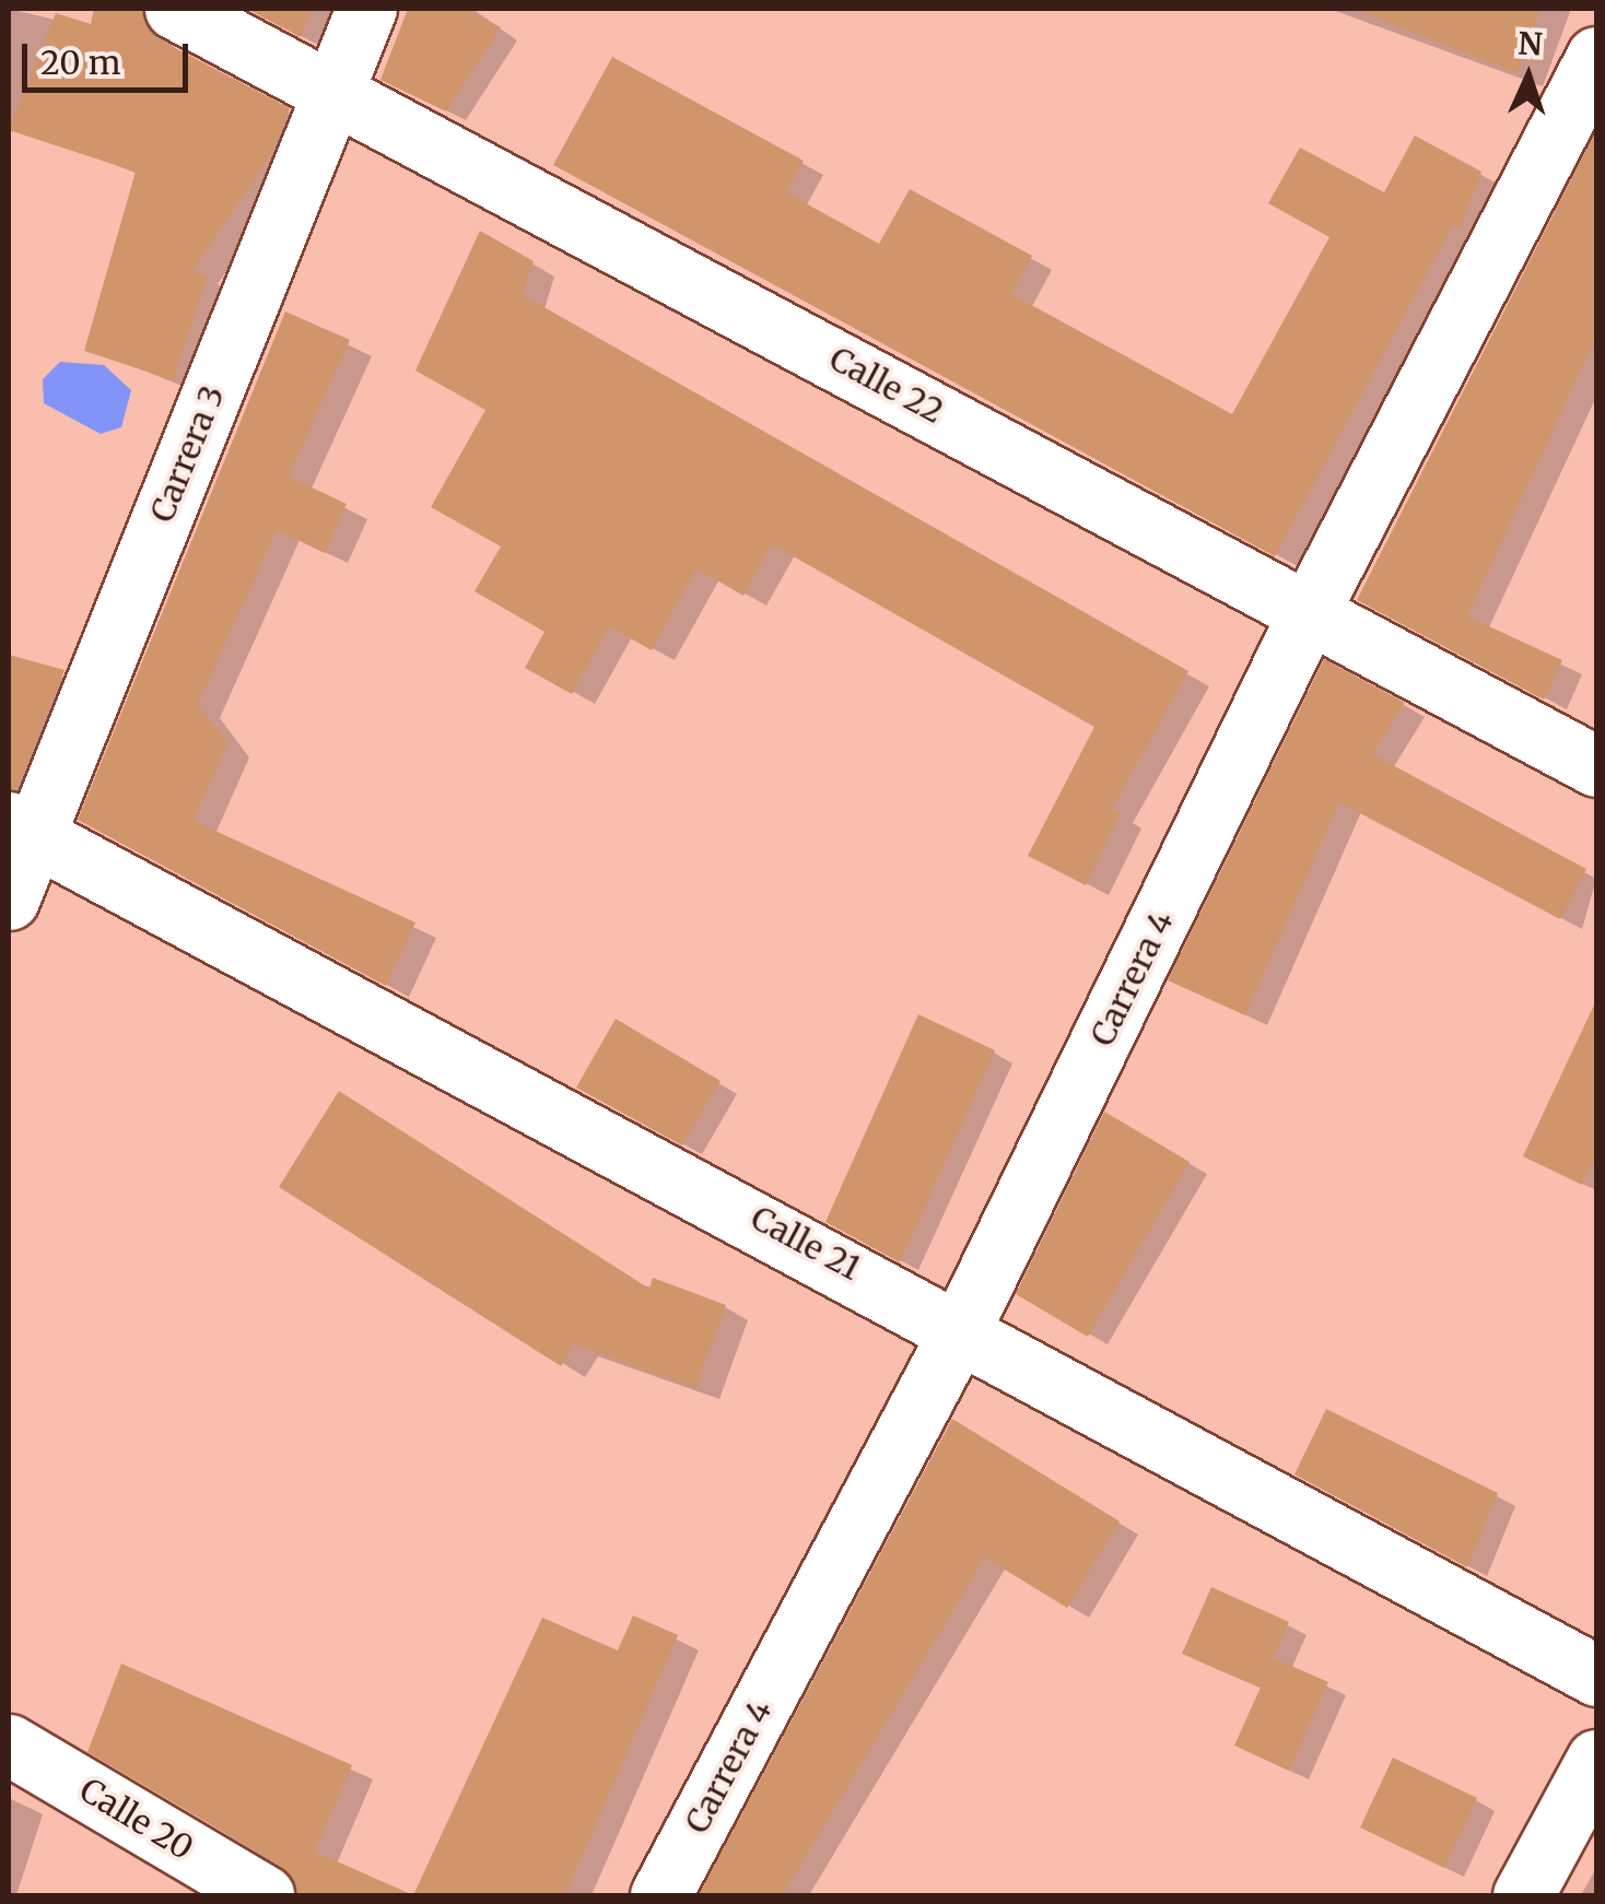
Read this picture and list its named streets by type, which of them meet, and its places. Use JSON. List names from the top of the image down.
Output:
{
  "streets": {
    "street": [
      "Calle 22",
      "Carrera 3",
      "Carrera 4",
      "Calle 21",
      "Calle 20"
    ]
  },
  "crossings": [
    ["Calle 22", "Carrera 3"],
    ["Calle 22", "Carrera 4"],
    ["Carrera 3", "Calle 21"],
    ["Carrera 4", "Calle 21"]
  ],
  "scale_bar": "20 m",
  "north": "top"
}
